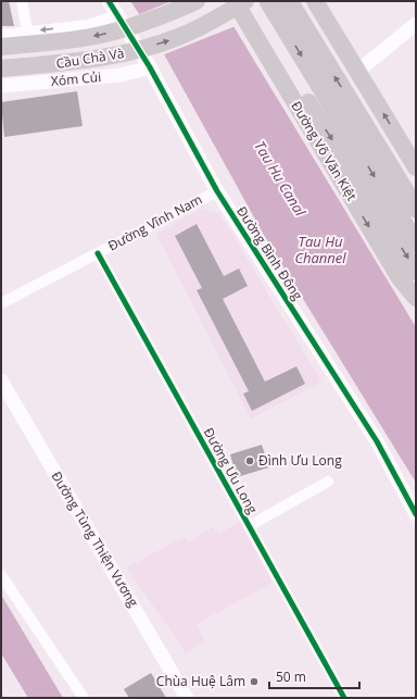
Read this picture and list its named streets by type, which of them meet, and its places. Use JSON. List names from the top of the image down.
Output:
{
  "streets": {
    "main road": ["Cầu Chà Và", "Đường Võ Văn Kiệt"],
    "street": [
      "Xóm Củi",
      "Đường Vĩnh Nam",
      "Đường Bình Đông",
      "Đường Ưu Long",
      "Đường Tùng Thiện Vương"
    ]
  },
  "crossings": [
    ["Cầu Chà Và", "Đường Võ Văn Kiệt"],
    ["Xóm Củi", "Đường Bình Đông"],
    ["Đường Vĩnh Nam", "Đường Bình Đông"],
    ["Đường Vĩnh Nam", "Đường Ưu Long"]
  ],
  "water": ["Tau Hu Canal", "Tau Hu Channel"],
  "places": ["Đình Ưu Long", "Chùa Huệ Lâm"],
  "scale_bar": "50 m"
}
